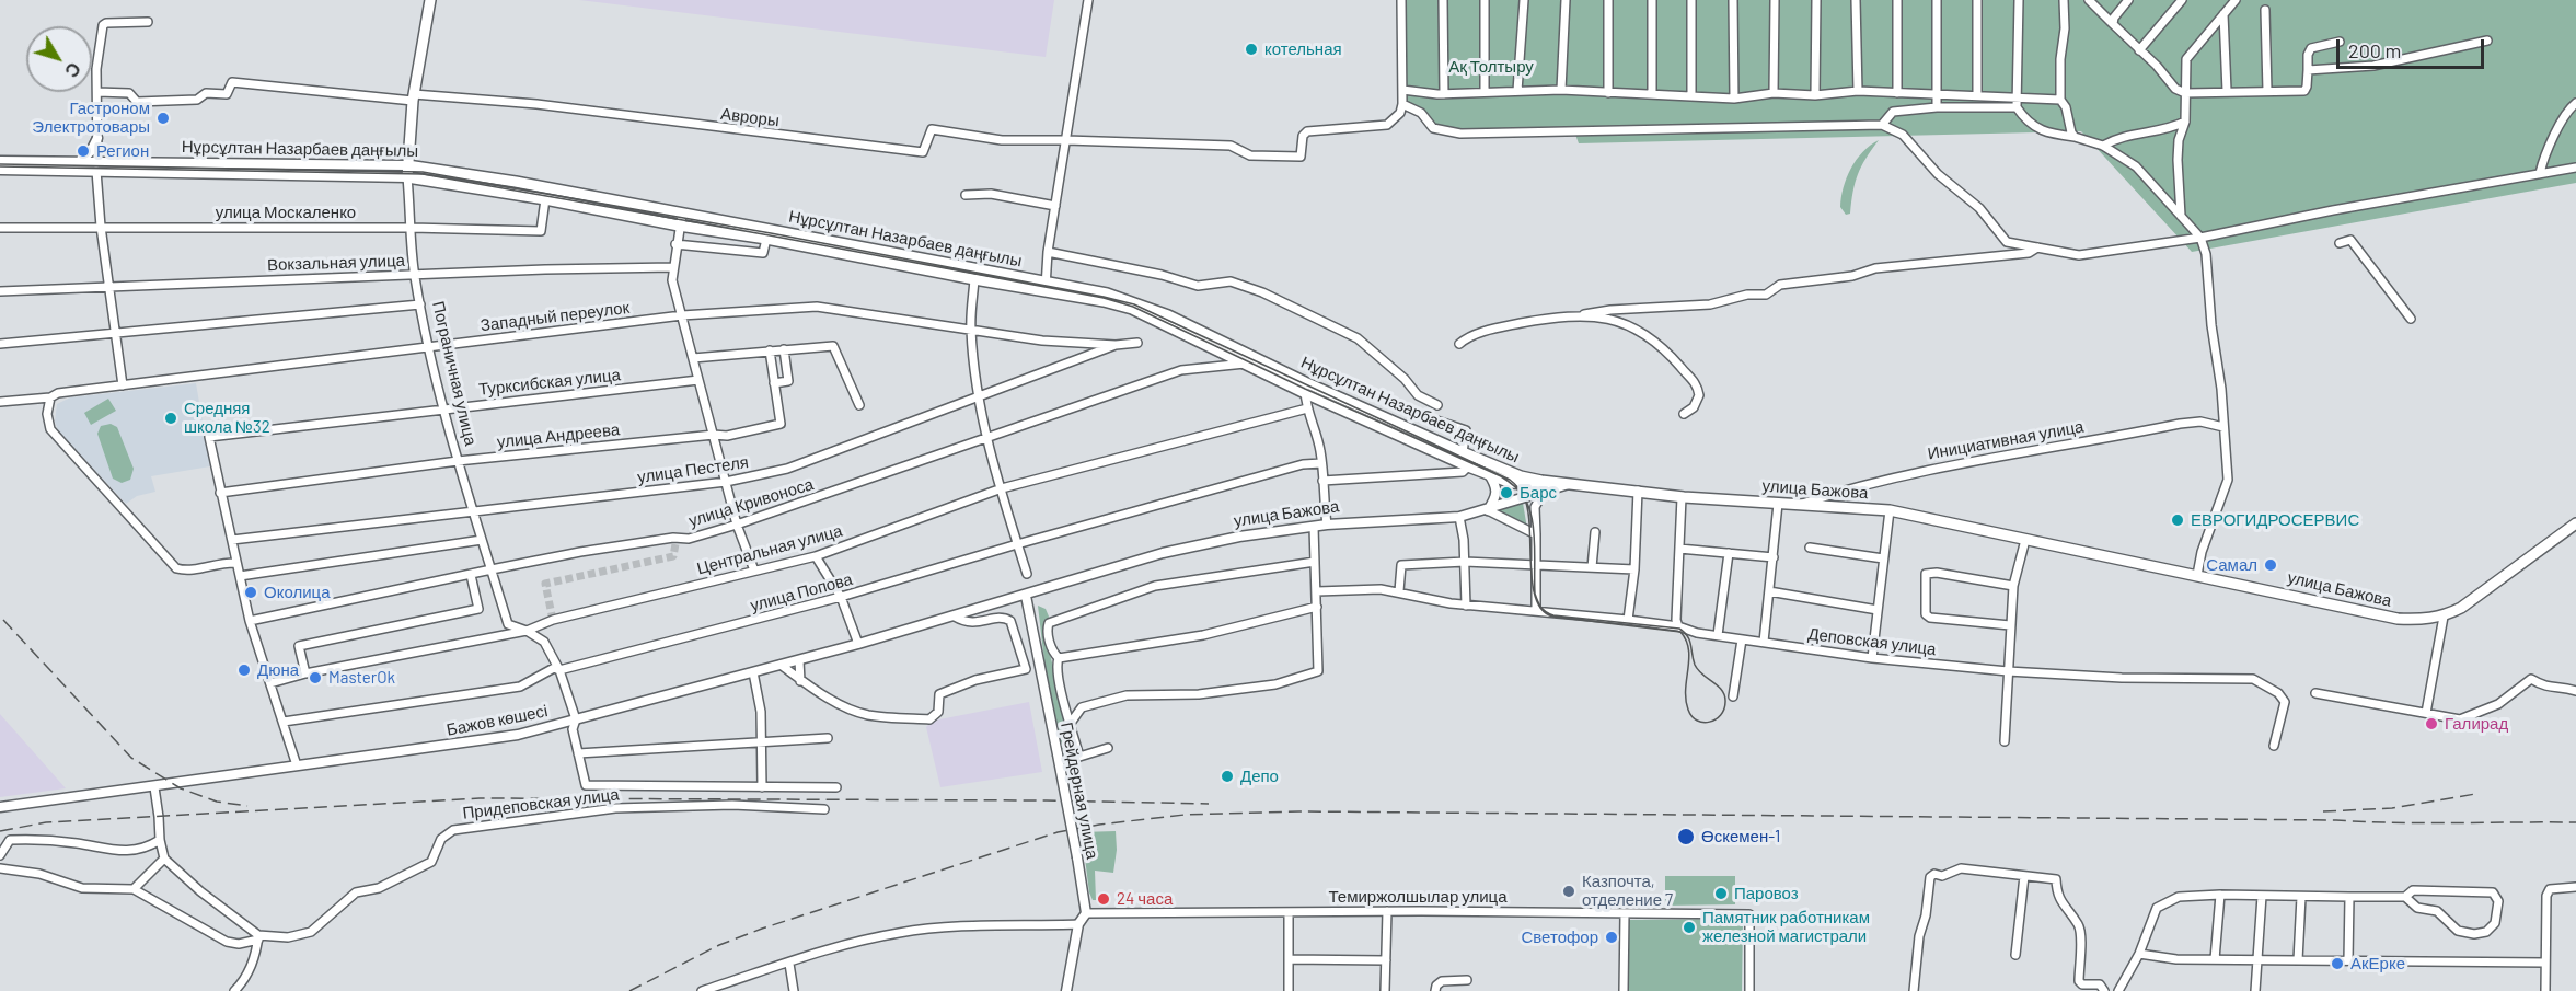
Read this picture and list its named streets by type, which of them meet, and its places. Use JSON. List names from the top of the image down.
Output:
{
  "streets": {
    "highway": ["Нұрсұлтан Назарбаев даңғылы", "Пограничная улица", "улица Бажова"],
    "main road": ["Бажов көшесі", "Грейдерная улица"],
    "street": [
      "Авроры",
      "улица Москаленко",
      "Вокзальная улица",
      "Западный переулок",
      "Турксибская улица",
      "улица Андреева",
      "Инициативная улица",
      "улица Пестеля",
      "улица Кривоноса",
      "Центральная улица",
      "улица Попова",
      "Деповская улица",
      "Придеповская улица",
      "Темиржолшылар улица"
    ]
  },
  "crossings": [
    ["Авроры", "Пограничная улица"],
    ["Нұрсұлтан Назарбаев даңғылы", "улица Москаленко"],
    ["Нұрсұлтан Назарбаев даңғылы", "Пограничная улица"],
    ["Нұрсұлтан Назарбаев даңғылы", "улица Бажова"],
    ["Нұрсұлтан Назарбаев даңғылы", "улица Кривоноса"],
    ["улица Москаленко", "Пограничная улица"],
    ["Вокзальная улица", "Пограничная улица"],
    ["Западный переулок", "Пограничная улица"],
    ["Западный переулок", "улица Пестеля"],
    ["Пограничная улица", "Турксибская улица"],
    ["Пограничная улица", "улица Андреева"],
    ["Пограничная улица", "улица Пестеля"],
    ["Пограничная улица", "улица Кривоноса"],
    ["Пограничная улица", "Центральная улица"],
    ["Пограничная улица", "улица Попова"],
    ["Пограничная улица", "Бажов көшесі"],
    ["Турксибская улица", "улица Андреева"],
    ["Инициативная улица", "улица Бажова"],
    ["улица Бажова", "Бажов көшесі"],
    ["улица Бажова", "Грейдерная улица"],
    ["Бажов көшесі", "Грейдерная улица"],
    ["Грейдерная улица", "Темиржолшылар улица"]
  ],
  "parks": ["Ақ Толтыру"],
  "places": [
    "котельная",
    "Гастроном Электротовары",
    "Регион",
    "Средняя школа №32",
    "Барс",
    "ЕВРОГИДРОСЕРВИС",
    "Самал",
    "Околица",
    "Дюна",
    "MasterOk",
    "Галирад",
    "Депо",
    "Өскемен-1",
    "Казпочта, отделение 7",
    "Паровоз",
    "24 часа",
    "Памятник работникам железной магистрали",
    "Светофор",
    "АкЕрке"
  ],
  "scale_bar": "200 m",
  "north": "bottom right"
}
